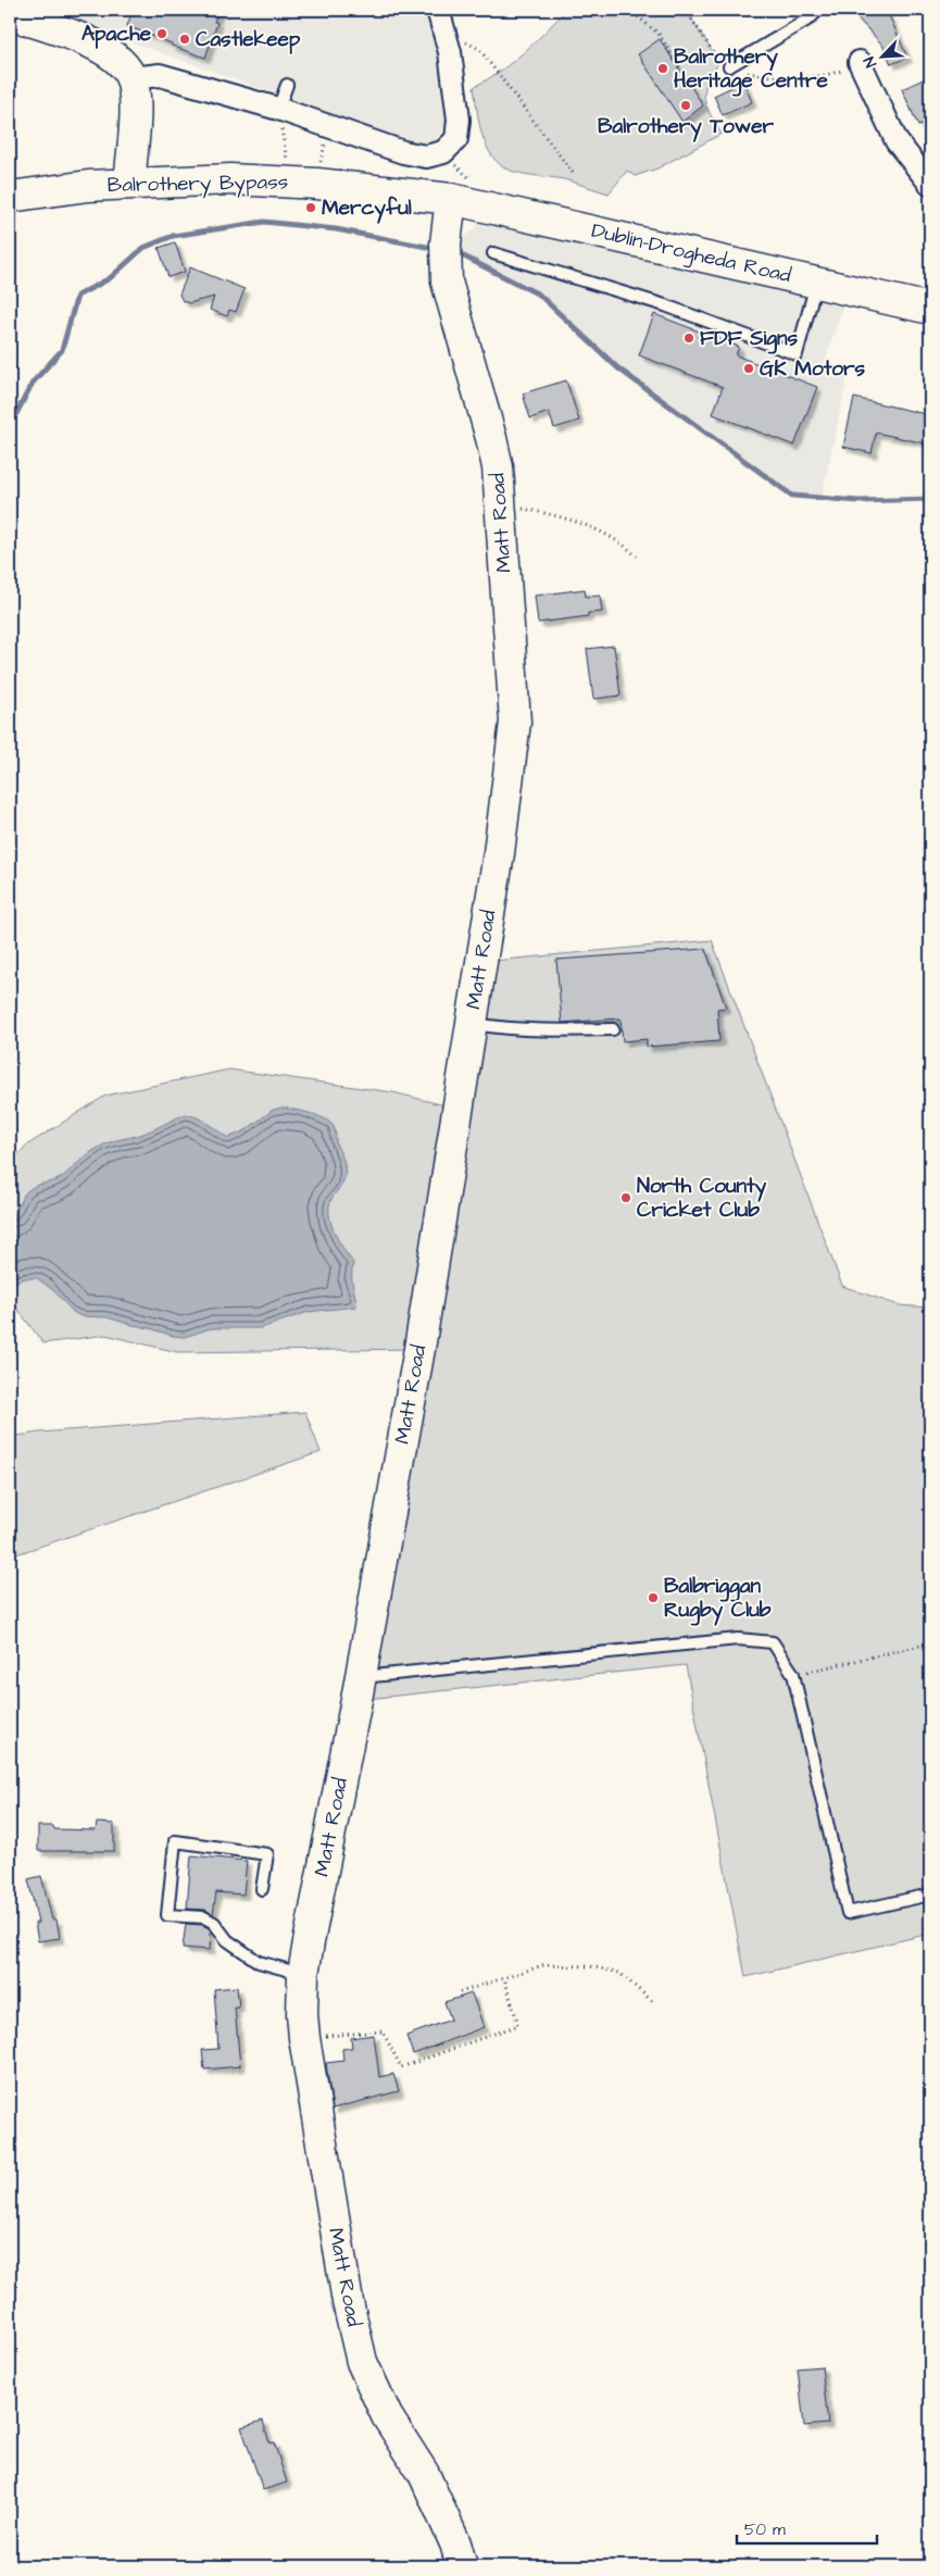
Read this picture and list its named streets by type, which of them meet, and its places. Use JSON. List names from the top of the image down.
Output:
{
  "streets": {
    "street": ["Balrothery Bypass", "Dublin-Drogheda Road", "Matt Road"]
  },
  "crossings": [
    ["Balrothery Bypass", "Dublin-Drogheda Road"],
    ["Balrothery Bypass", "Matt Road"],
    ["Dublin-Drogheda Road", "Matt Road"]
  ],
  "places": [
    "Apache",
    "Castlekeep",
    "Balrothery Heritage Centre",
    "Balrothery Tower",
    "Mercyful",
    "FDF Signs",
    "GK Motors",
    "North County Cricket Club",
    "Balbriggan Rugby Club"
  ],
  "scale_bar": "50 m",
  "north": "bottom left"
}
